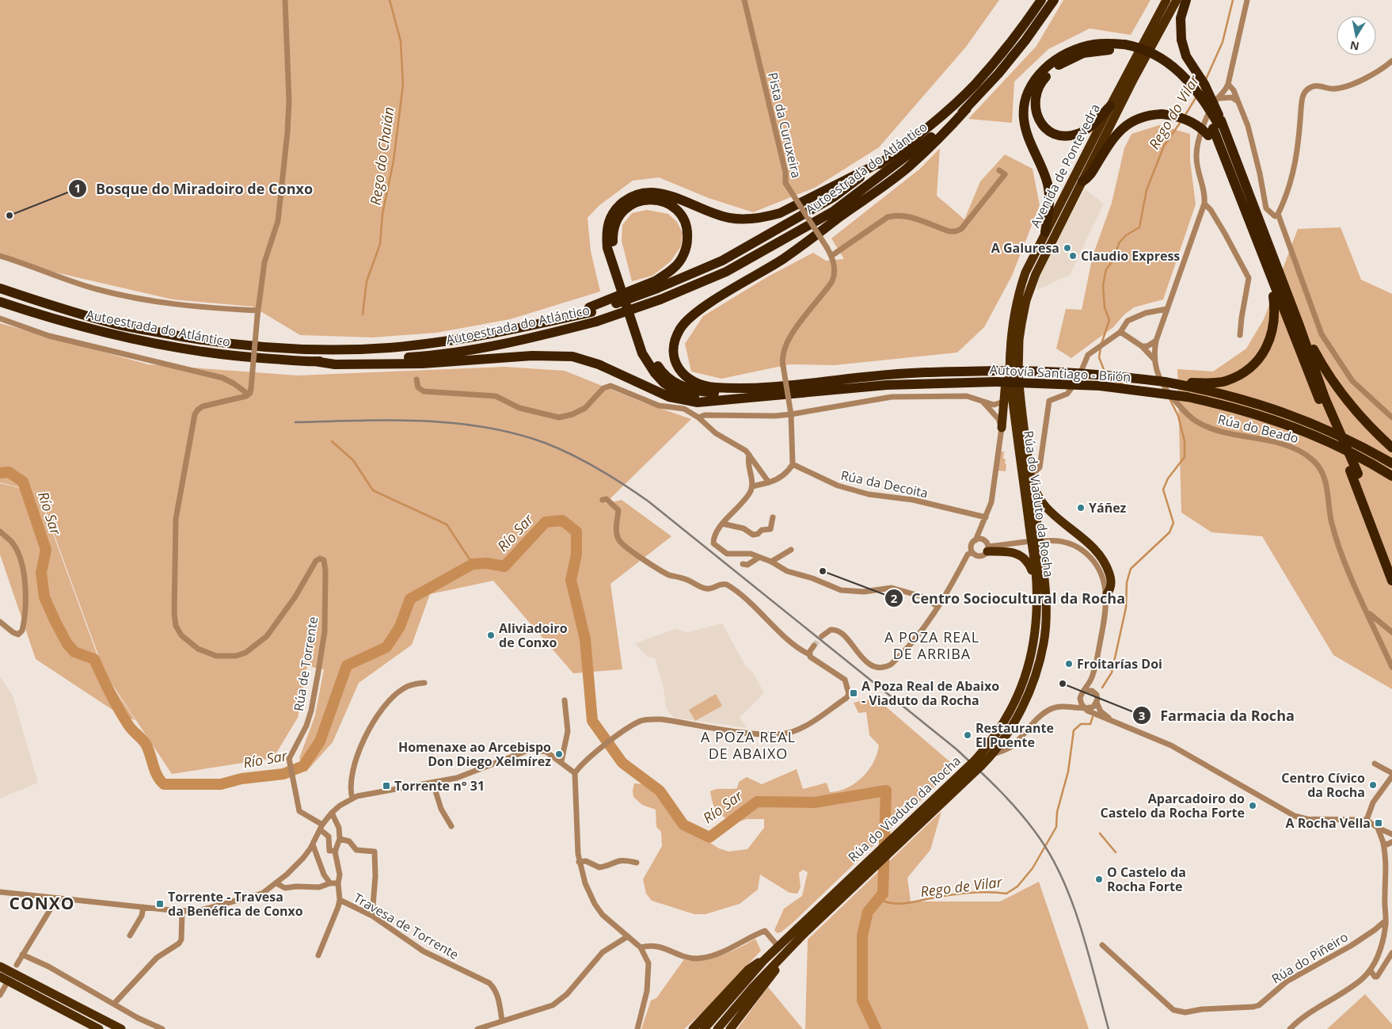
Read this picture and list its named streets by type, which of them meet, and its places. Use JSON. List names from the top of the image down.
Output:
{
  "streets": {
    "highway": [
      "Avenida de Pontevedra",
      "Autoestrada do Atlántico",
      "Autovía Santiago - Brión",
      "Rúa do Viaduto da Rocha"
    ],
    "street": [
      "Pista da Curuxeira",
      "Rúa do Beado",
      "Rúa da Decoita",
      "Rúa de Torrente",
      "Travesa de Torrente",
      "Rúa do Piñeiro"
    ]
  },
  "crossings": [
    ["Pista da Curuxeira", "Rúa da Decoita"],
    ["Avenida de Pontevedra", "Rúa do Viaduto da Rocha"],
    ["Autoestrada do Atlántico", "Autovía Santiago - Brión"]
  ],
  "districts": ["A POZA REAL DE ARRIBA", "A POZA REAL DE ABAIXO", "CONXO"],
  "water": [
    "Rego do Vilar",
    "Rego do Chaián",
    "Río Sar",
    "Rego de Vilar"
  ],
  "places": {
    "other": [
      "Bosque do Miradoiro de Conxo",
      "A Galuresa",
      "Claudio Express",
      "Yáñez",
      "Centro Sociocultural da Rocha",
      "Aliviadoiro de Conxo",
      "Froitarías Doi",
      "Farmacia da Rocha",
      "Restaurante El Puente",
      "Homenaxe ao Arcebispo Don Diego Xelmírez",
      "Centro Cívico da Rocha",
      "Aparcadoiro do Castelo da Rocha Forte",
      "O Castelo da Rocha Forte"
    ],
    "transit": [
      "A Poza Real de Abaixo - Viaduto da Rocha",
      "Torrente n° 31",
      "A Rocha Vella",
      "Torrente - Travesa da Benéfica de Conxo"
    ]
  },
  "north": "bottom"
}
